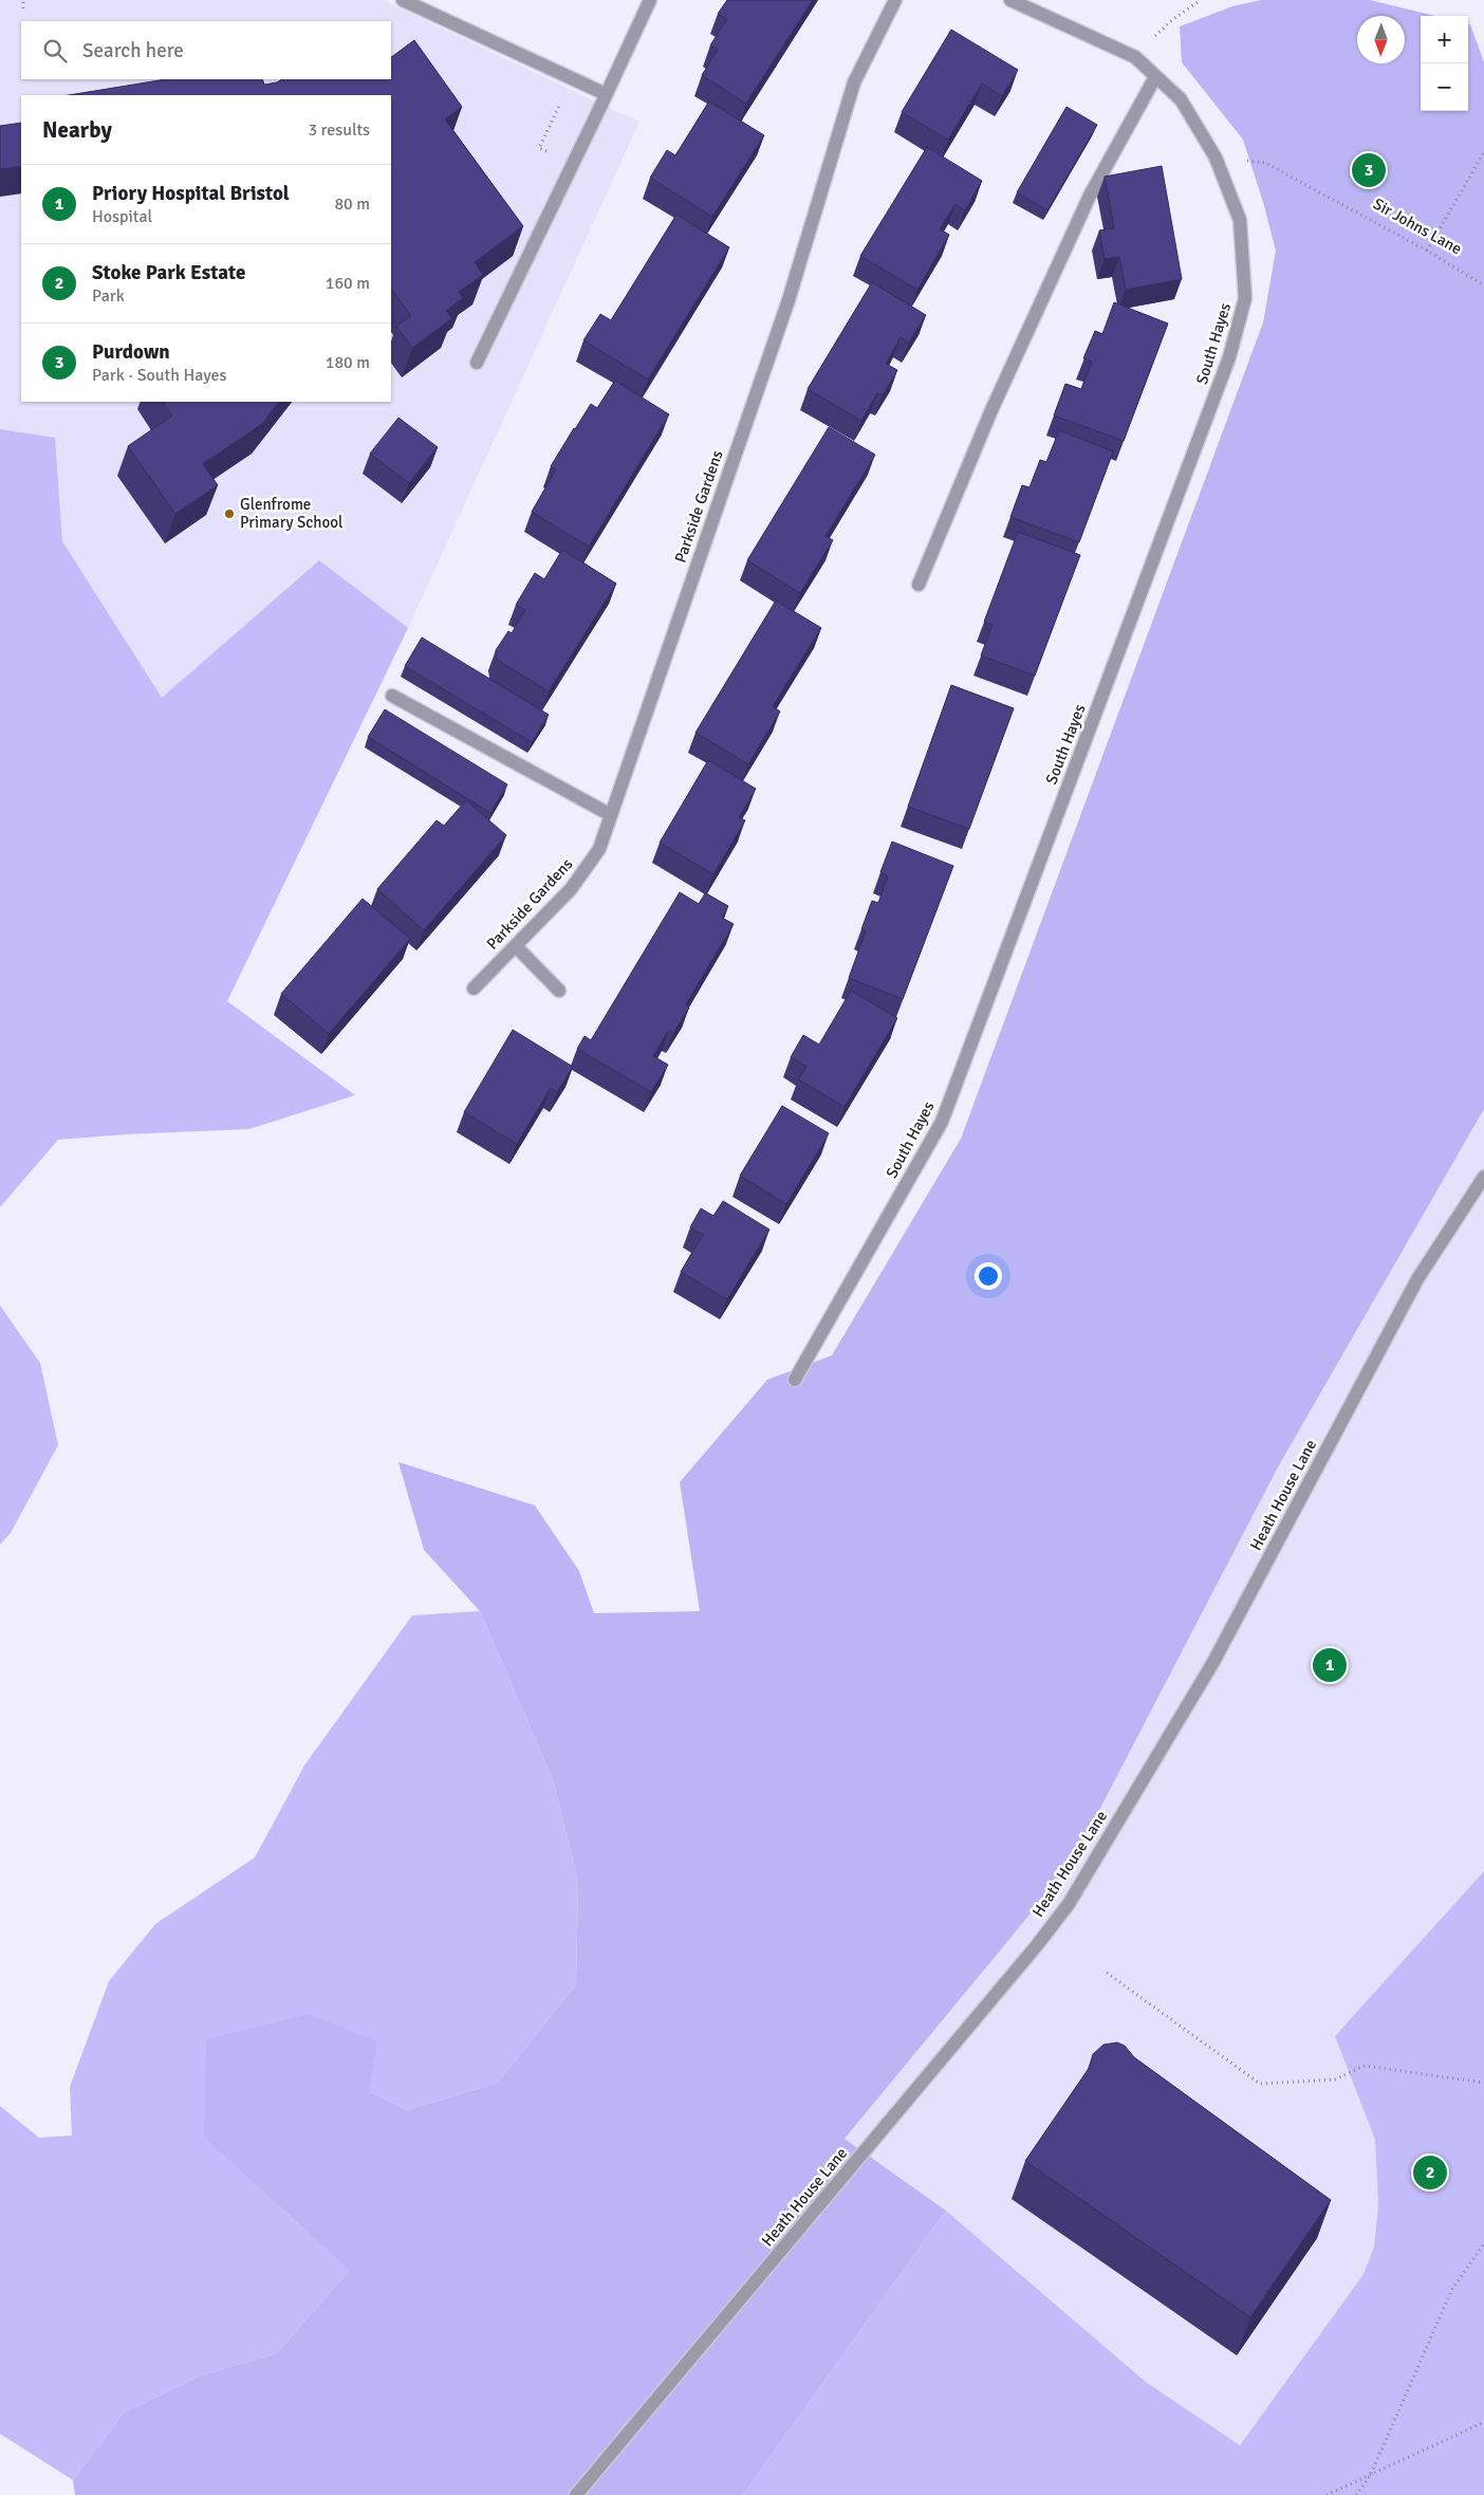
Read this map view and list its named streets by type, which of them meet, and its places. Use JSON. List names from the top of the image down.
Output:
{
  "streets": {
    "street": ["South Hayes", "Parkside Gardens", "Heath House Lane"],
    "path": ["Sir Johns Lane"]
  },
  "crossings": [
    ["Sir Johns Lane", "South Hayes"]
  ],
  "places": ["Glenfrome Primary School"],
  "north": "bottom",
  "page": {
    "map_buttons": ["+", "−"],
    "search": "Search here",
    "heading": ["Nearby", "3 results"],
    "pins": ["3", "1", "2"],
    "list": [
      {
        "mark": "1",
        "name": "Priory Hospital Bristol",
        "note": "Hospital",
        "value": "80 m"
      },
      {
        "mark": "2",
        "name": "Stoke Park Estate",
        "note": "Park",
        "value": "160 m"
      },
      {
        "mark": "3",
        "name": "Purdown",
        "note": "Park · South Hayes",
        "value": "180 m"
      }
    ]
  }
}
